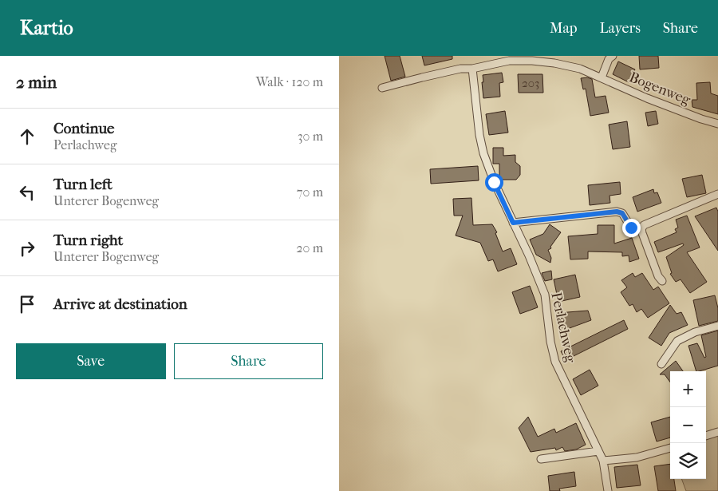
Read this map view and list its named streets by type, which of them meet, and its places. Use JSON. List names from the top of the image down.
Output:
{
  "streets": {
    "street": ["Bogenweg", "Perlachweg"]
  },
  "crossings": [
    ["Bogenweg", "Perlachweg"]
  ],
  "house_numbers": ["203"],
  "page": {
    "header": "Kartio",
    "nav": ["Map", "Layers", "Share"],
    "heading": ["2 min", "Walk · 120 m"],
    "list": [
      ["Continue", "Perlachweg", "30 m"],
      ["Turn left", "Unterer Bogenweg", "70 m"],
      ["Turn right", "Unterer Bogenweg", "20 m"],
      "Arrive at destination"
    ],
    "buttons": ["Save", "Share"],
    "map_buttons": ["+", "−"]
  }
}
